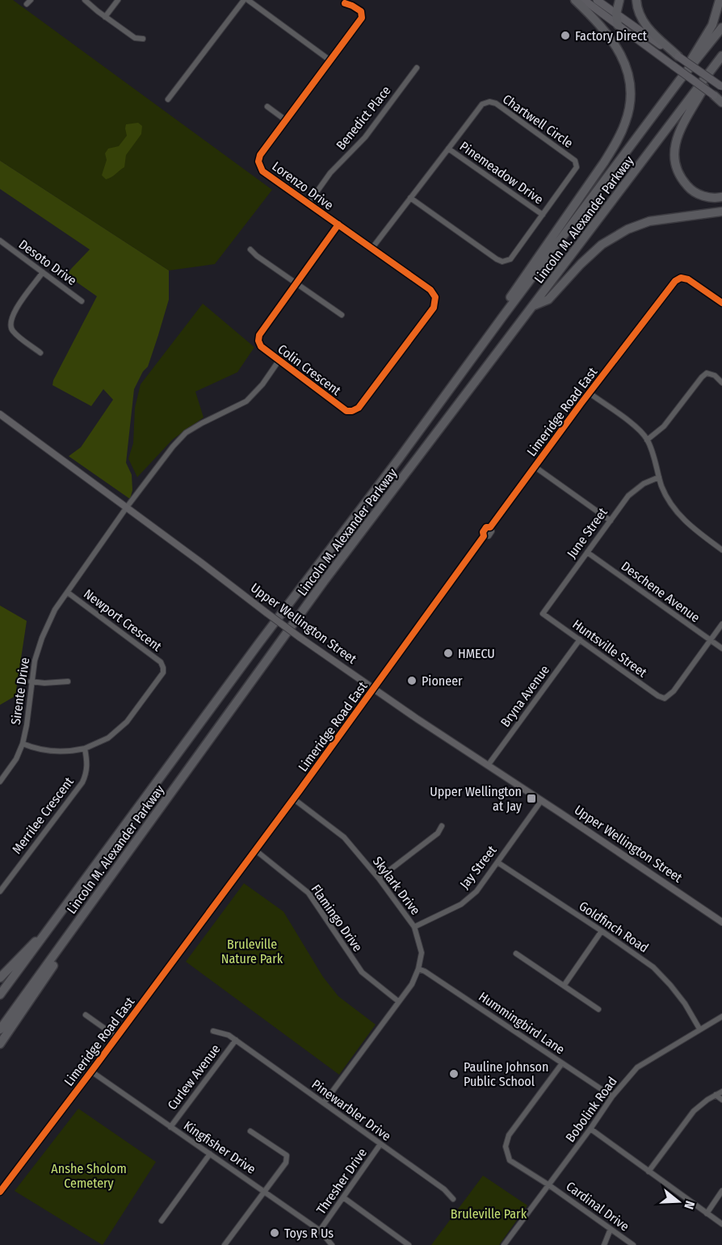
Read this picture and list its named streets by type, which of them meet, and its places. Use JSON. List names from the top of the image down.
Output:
{
  "streets": {
    "highway": ["Lincoln M. Alexander Parkway"],
    "main road": ["Upper Wellington Street"],
    "street": [
      "Benedict Place",
      "Chartwell Circle",
      "Pinemeadow Drive",
      "Lorenzo Drive",
      "Desoto Drive",
      "Colin Crescent",
      "Limeridge Road East",
      "June Street",
      "Deschene Avenue",
      "Newport Crescent",
      "Huntsville Street",
      "Sirente Drive",
      "Bryna Avenue",
      "Merrilee Crescent",
      "Jay Street",
      "Skylark Drive",
      "Flamingo Drive",
      "Goldfinch Road",
      "Hummingbird Lane",
      "Curlew Avenue",
      "Bobolink Road",
      "Pinewarbler Drive",
      "Kingfisher Drive",
      "Thresher Drive",
      "Cardinal Drive"
    ]
  },
  "crossings": [
    ["Benedict Place", "Lorenzo Drive"],
    ["Chartwell Circle", "Pinemeadow Drive"],
    ["Chartwell Circle", "Lorenzo Drive"],
    ["Lorenzo Drive", "Colin Crescent"],
    ["Colin Crescent", "Sirente Drive"],
    ["Limeridge Road East", "Upper Wellington Street"],
    ["Limeridge Road East", "Skylark Drive"],
    ["Limeridge Road East", "Flamingo Drive"],
    ["Limeridge Road East", "Kingfisher Drive"],
    ["June Street", "Deschene Avenue"],
    ["June Street", "Huntsville Street"],
    ["Deschene Avenue", "Huntsville Street"],
    ["Newport Crescent", "Sirente Drive"],
    ["Newport Crescent", "Merrilee Crescent"],
    ["Upper Wellington Street", "Sirente Drive"],
    ["Upper Wellington Street", "Bryna Avenue"],
    ["Upper Wellington Street", "Jay Street"],
    ["Huntsville Street", "Bryna Avenue"],
    ["Jay Street", "Skylark Drive"],
    ["Jay Street", "Goldfinch Road"],
    ["Skylark Drive", "Flamingo Drive"],
    ["Skylark Drive", "Hummingbird Lane"],
    ["Skylark Drive", "Pinewarbler Drive"],
    ["Goldfinch Road", "Bobolink Road"],
    ["Hummingbird Lane", "Bobolink Road"],
    ["Hummingbird Lane", "Cardinal Drive"],
    ["Curlew Avenue", "Pinewarbler Drive"],
    ["Curlew Avenue", "Kingfisher Drive"],
    ["Bobolink Road", "Cardinal Drive"],
    ["Pinewarbler Drive", "Thresher Drive"],
    ["Kingfisher Drive", "Thresher Drive"]
  ],
  "parks": ["Bruleville Nature Park", "Anshe Sholom Cemetery", "Bruleville Park"],
  "places": {
    "other": [
      "Factory Direct",
      "HMECU",
      "Pioneer",
      "Pauline Johnson Public School",
      "Toys R Us"
    ],
    "transit": ["Upper Wellington at Jay"]
  },
  "north": "right"
}
